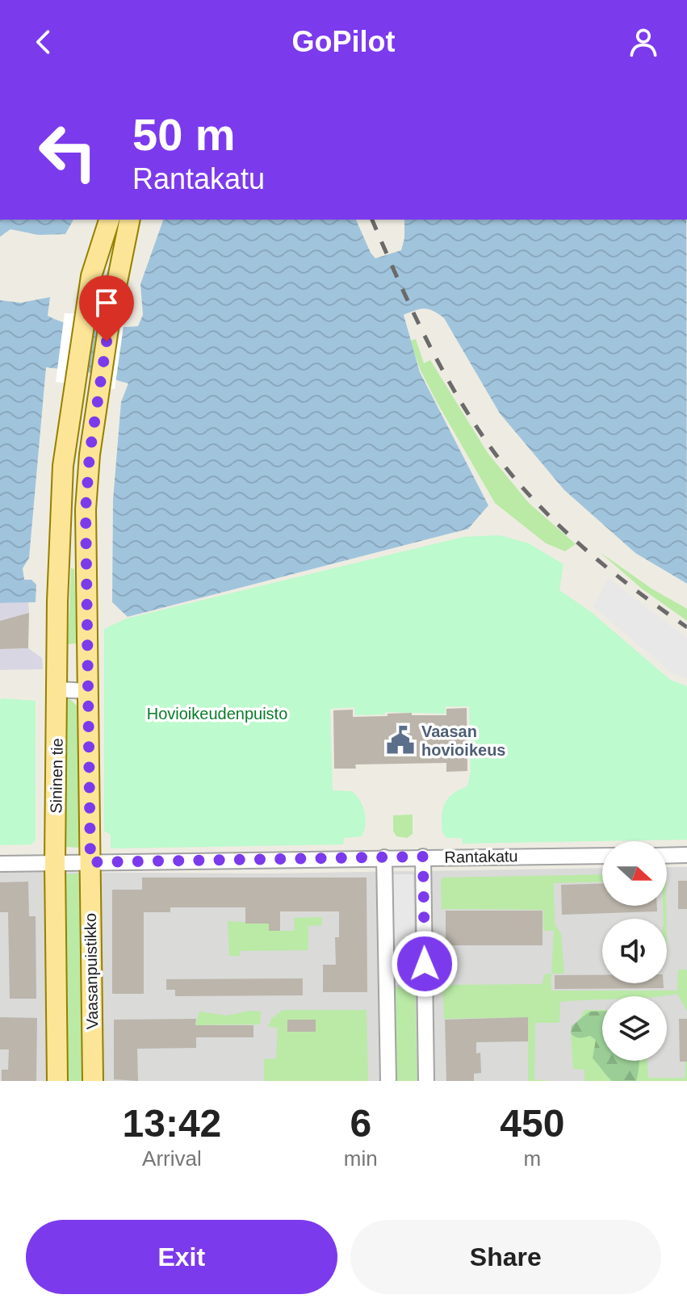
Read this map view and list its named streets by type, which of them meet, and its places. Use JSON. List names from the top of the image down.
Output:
{
  "streets": {
    "main road": ["Sininen tie", "Vaasanpuistikko"],
    "street": ["Rantakatu"]
  },
  "crossings": [
    ["Sininen tie", "Rantakatu"],
    ["Sininen tie", "Vaasanpuistikko"],
    ["Rantakatu", "Vaasanpuistikko"]
  ],
  "parks": ["Hovioikeudenpuisto"],
  "places": {
    "public building": ["Vaasan hovioikeus"]
  },
  "north": "right",
  "page": {
    "header": "GoPilot",
    "turn": ["50 m", "Rantakatu"],
    "eta": [
      "13:42",
      "Arrival",
      "6",
      "min",
      "450",
      "m"
    ],
    "buttons": ["Exit", "Share"]
  }
}
